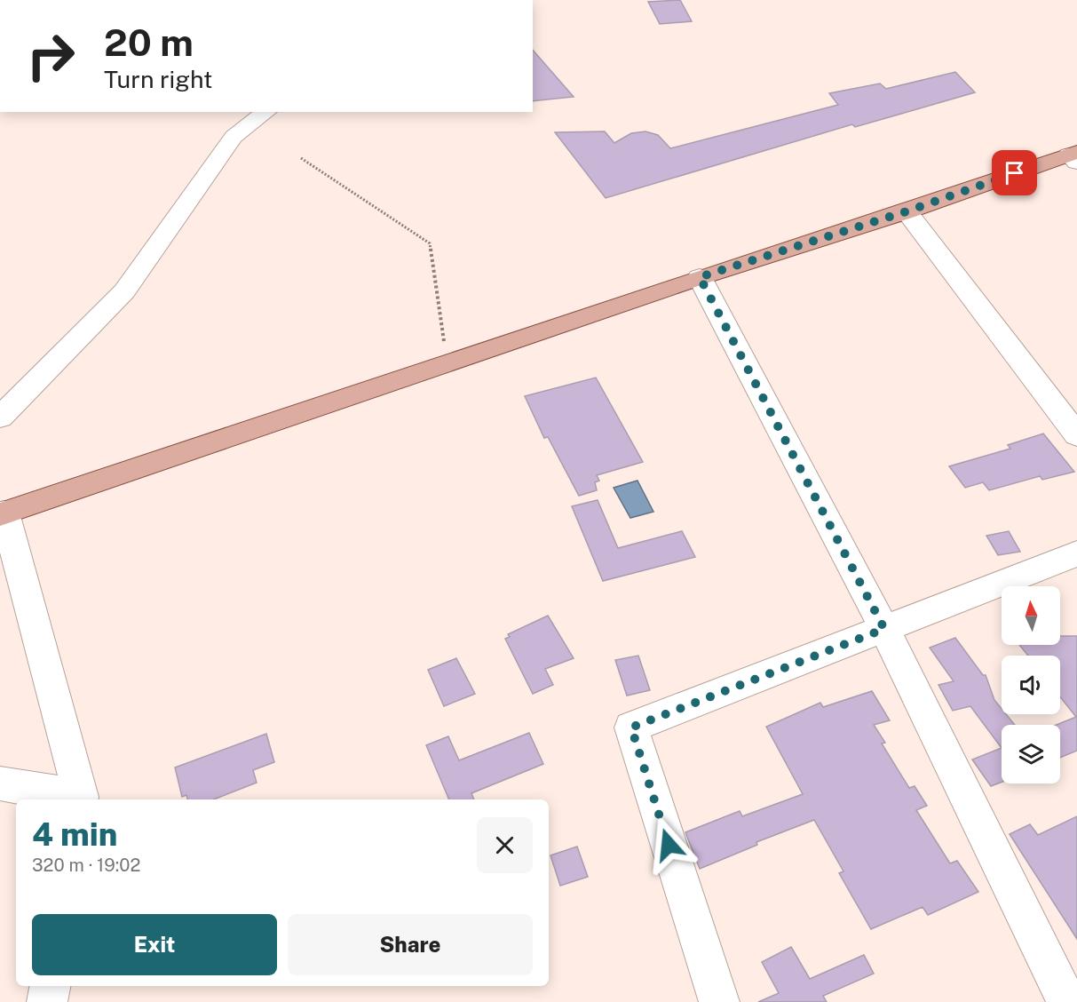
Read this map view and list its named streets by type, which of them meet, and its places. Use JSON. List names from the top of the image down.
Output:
{
  "north": "top",
  "page": {
    "turn": ["20 m", "Turn right"],
    "heading": ["4 min", "320 m · 19:02"],
    "buttons": ["Exit", "Share"]
  }
}
